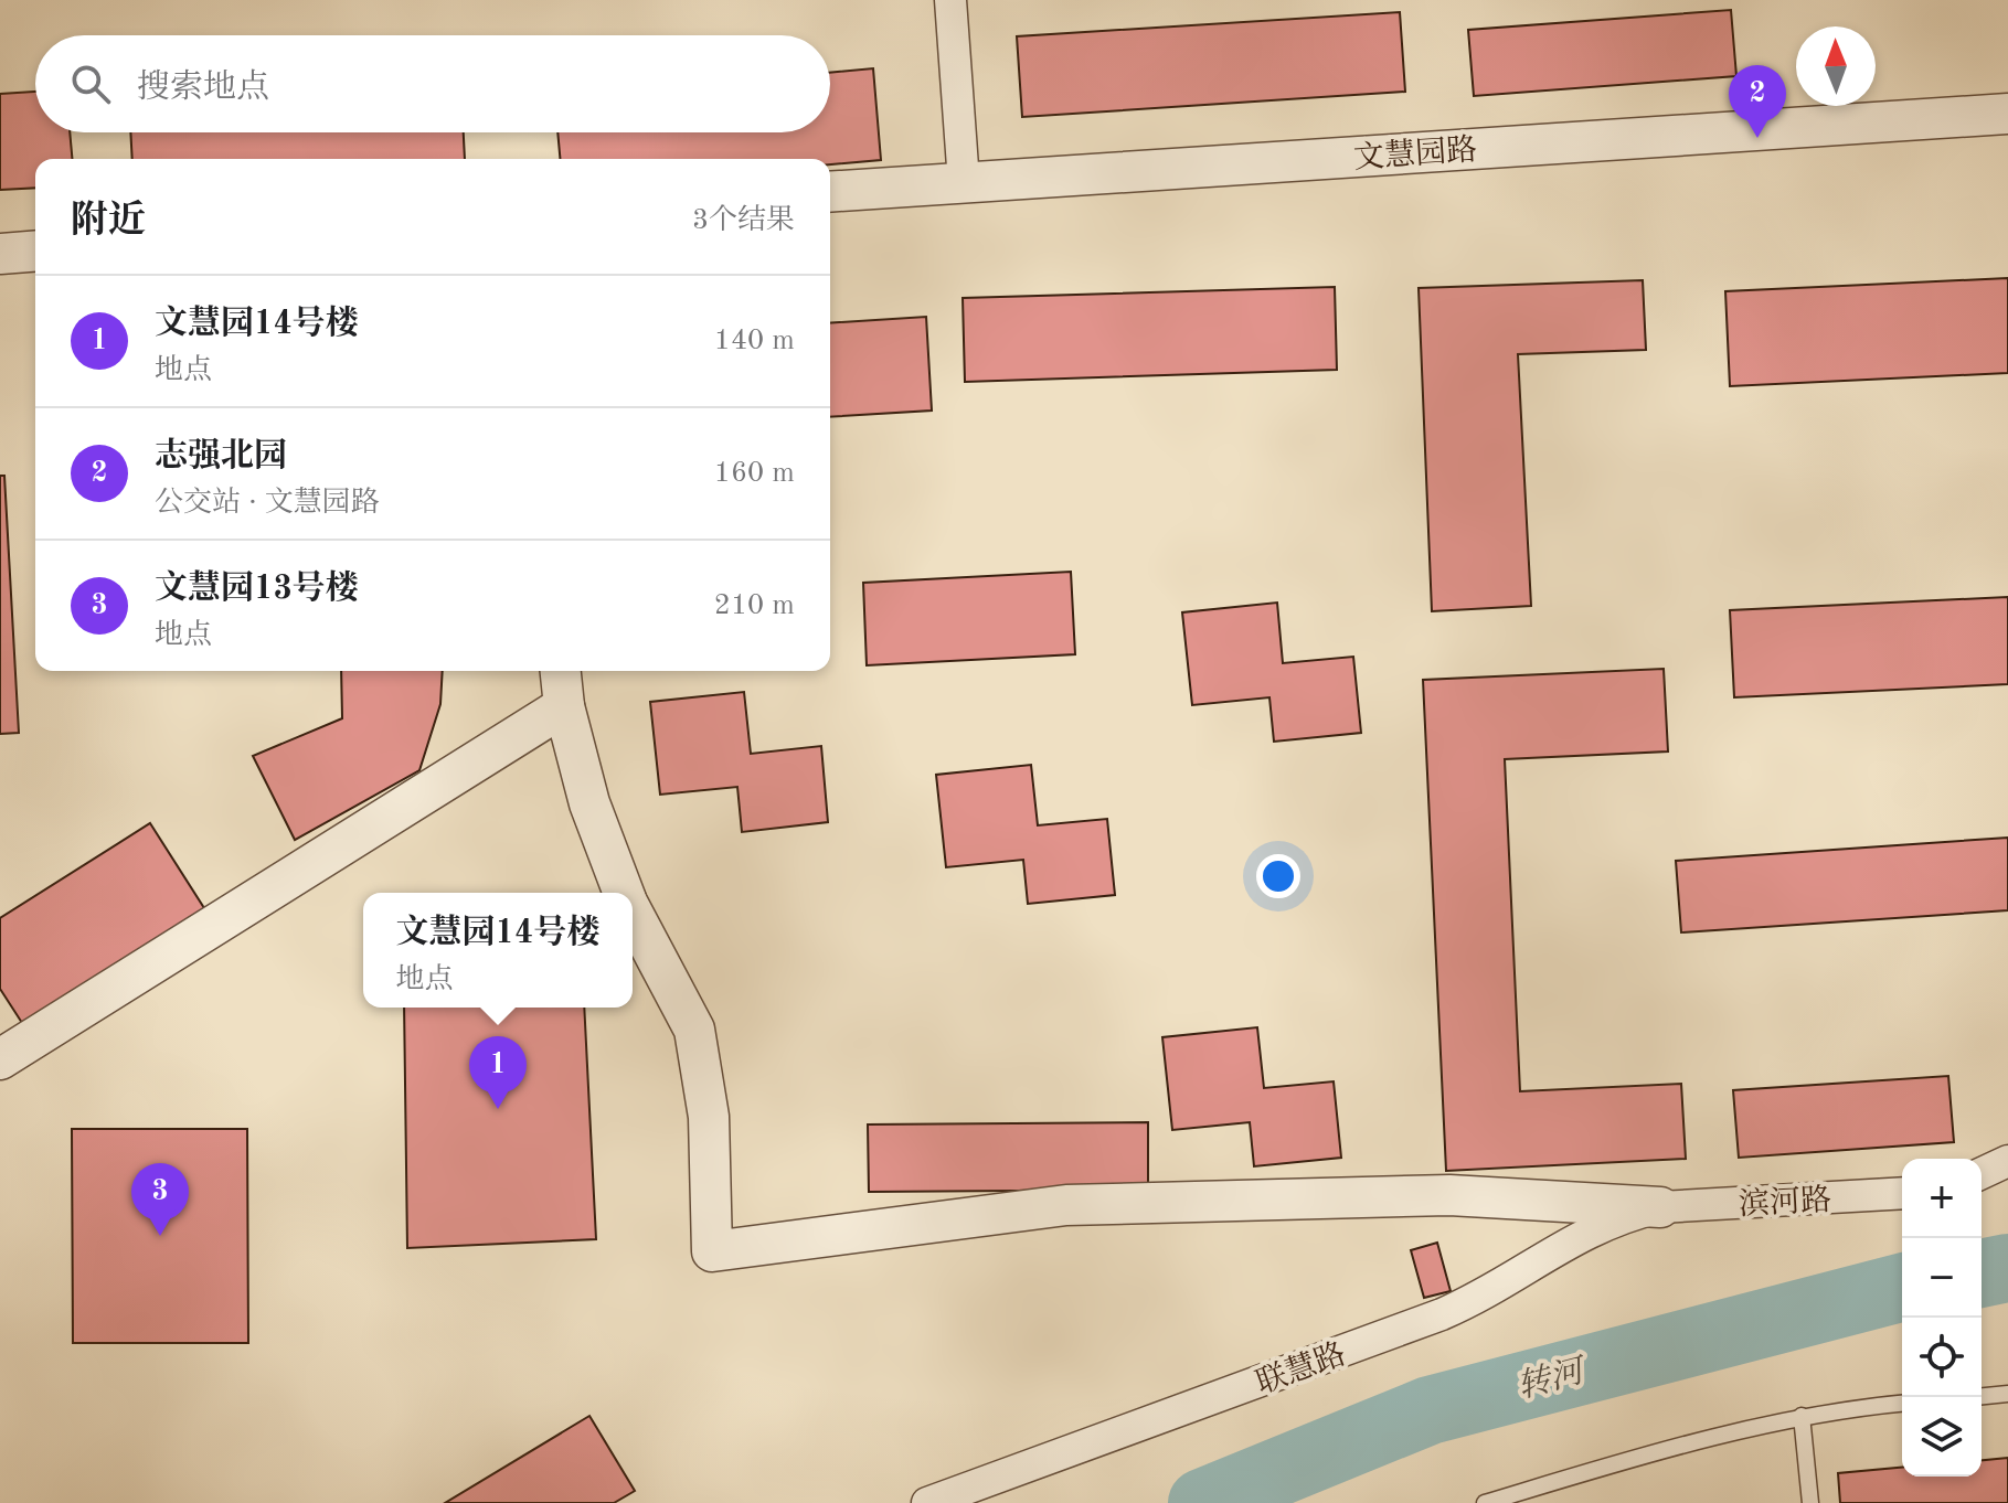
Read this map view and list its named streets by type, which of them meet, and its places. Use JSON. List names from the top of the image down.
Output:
{
  "streets": {
    "street": ["文慧园路", "滨河路", "联慧路"]
  },
  "crossings": [
    ["滨河路", "联慧路"]
  ],
  "water": ["转河"],
  "north": "top",
  "page": {
    "search": "搜索地点",
    "pins": ["2", "1", "3"],
    "heading": ["附近", "3个结果"],
    "list": [
      {
        "mark": "1",
        "name": "文慧园14号楼",
        "note": "地点",
        "value": "140 m"
      },
      {
        "mark": "2",
        "name": "志强北园",
        "note": "公交站 · 文慧园路",
        "value": "160 m"
      },
      {
        "mark": "3",
        "name": "文慧园13号楼",
        "note": "地点",
        "value": "210 m"
      }
    ],
    "popup": ["文慧园14号楼", "地点"],
    "map_buttons": ["+", "−"]
  }
}
